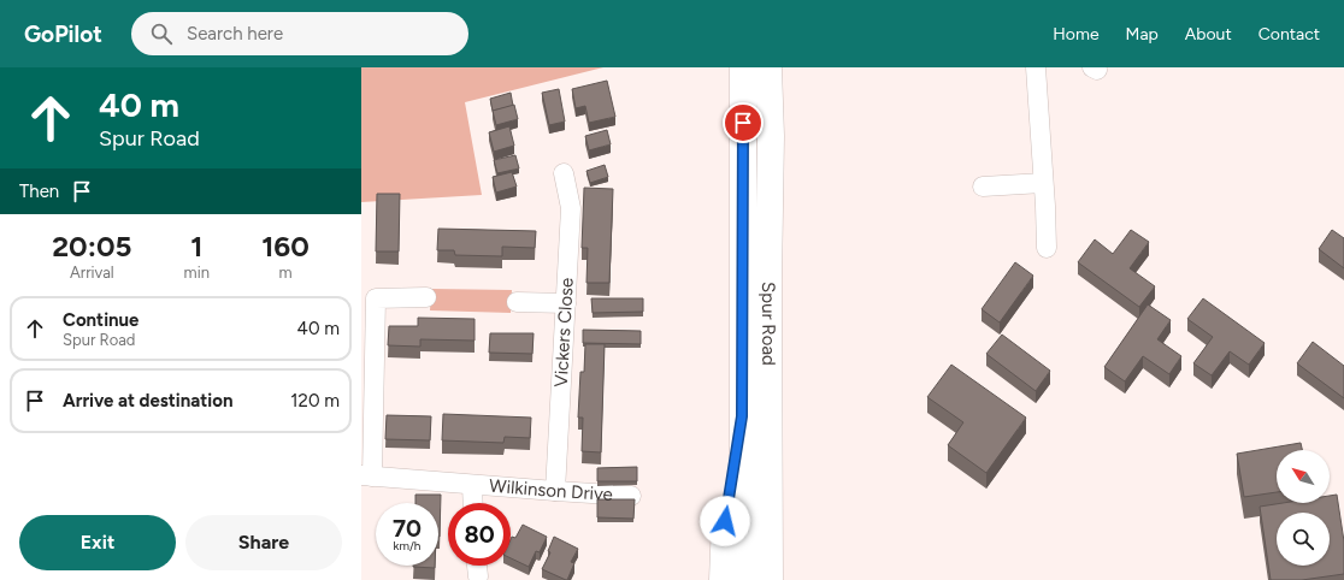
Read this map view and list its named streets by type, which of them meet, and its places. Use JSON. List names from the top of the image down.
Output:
{
  "streets": {
    "highway": ["Spur Road"],
    "street": ["Vickers Close", "Wilkinson Drive"]
  },
  "crossings": [
    ["Vickers Close", "Wilkinson Drive"]
  ],
  "north": "top left",
  "page": {
    "header": "GoPilot",
    "search": "Search here",
    "nav": [
      "Home",
      "Map",
      "About",
      "Contact"
    ],
    "turn": ["40 m", "Spur Road"],
    "then": "Then",
    "eta": [
      "20:05",
      "Arrival",
      "1",
      "min",
      "160",
      "m"
    ],
    "list": [
      {
        "name": "Continue",
        "note": "Spur Road",
        "value": "40 m"
      },
      {
        "name": "Arrive at destination",
        "value": "120 m"
      }
    ],
    "speed": "70 km/h",
    "limit": "80",
    "buttons": ["Exit", "Share"]
  }
}
